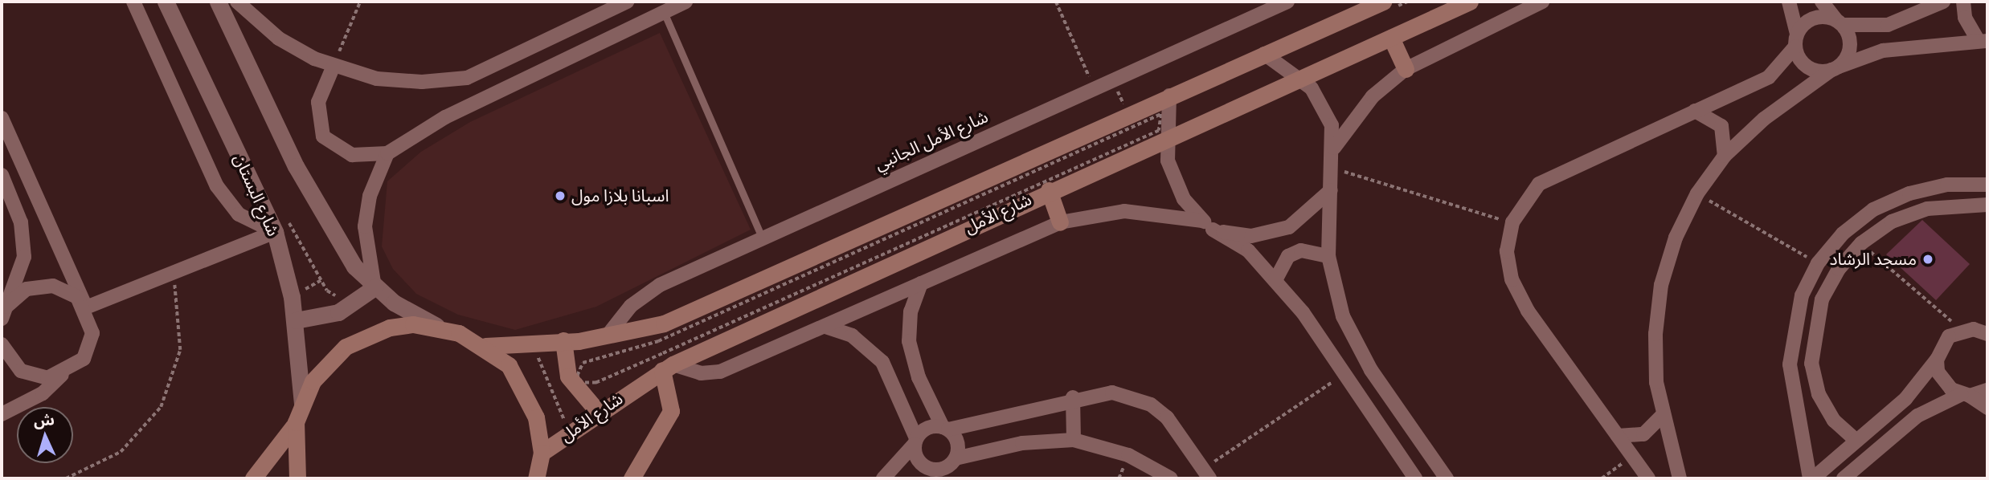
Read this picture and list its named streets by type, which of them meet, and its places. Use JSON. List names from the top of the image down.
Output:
{
  "streets": {
    "main road": ["شارع الأمل"],
    "street": ["شارع الأمل الجانبي", "شارع البستان"]
  },
  "places": ["اسبانا بلازا مول", "مسجد الرشاد"],
  "north": "top"
}
